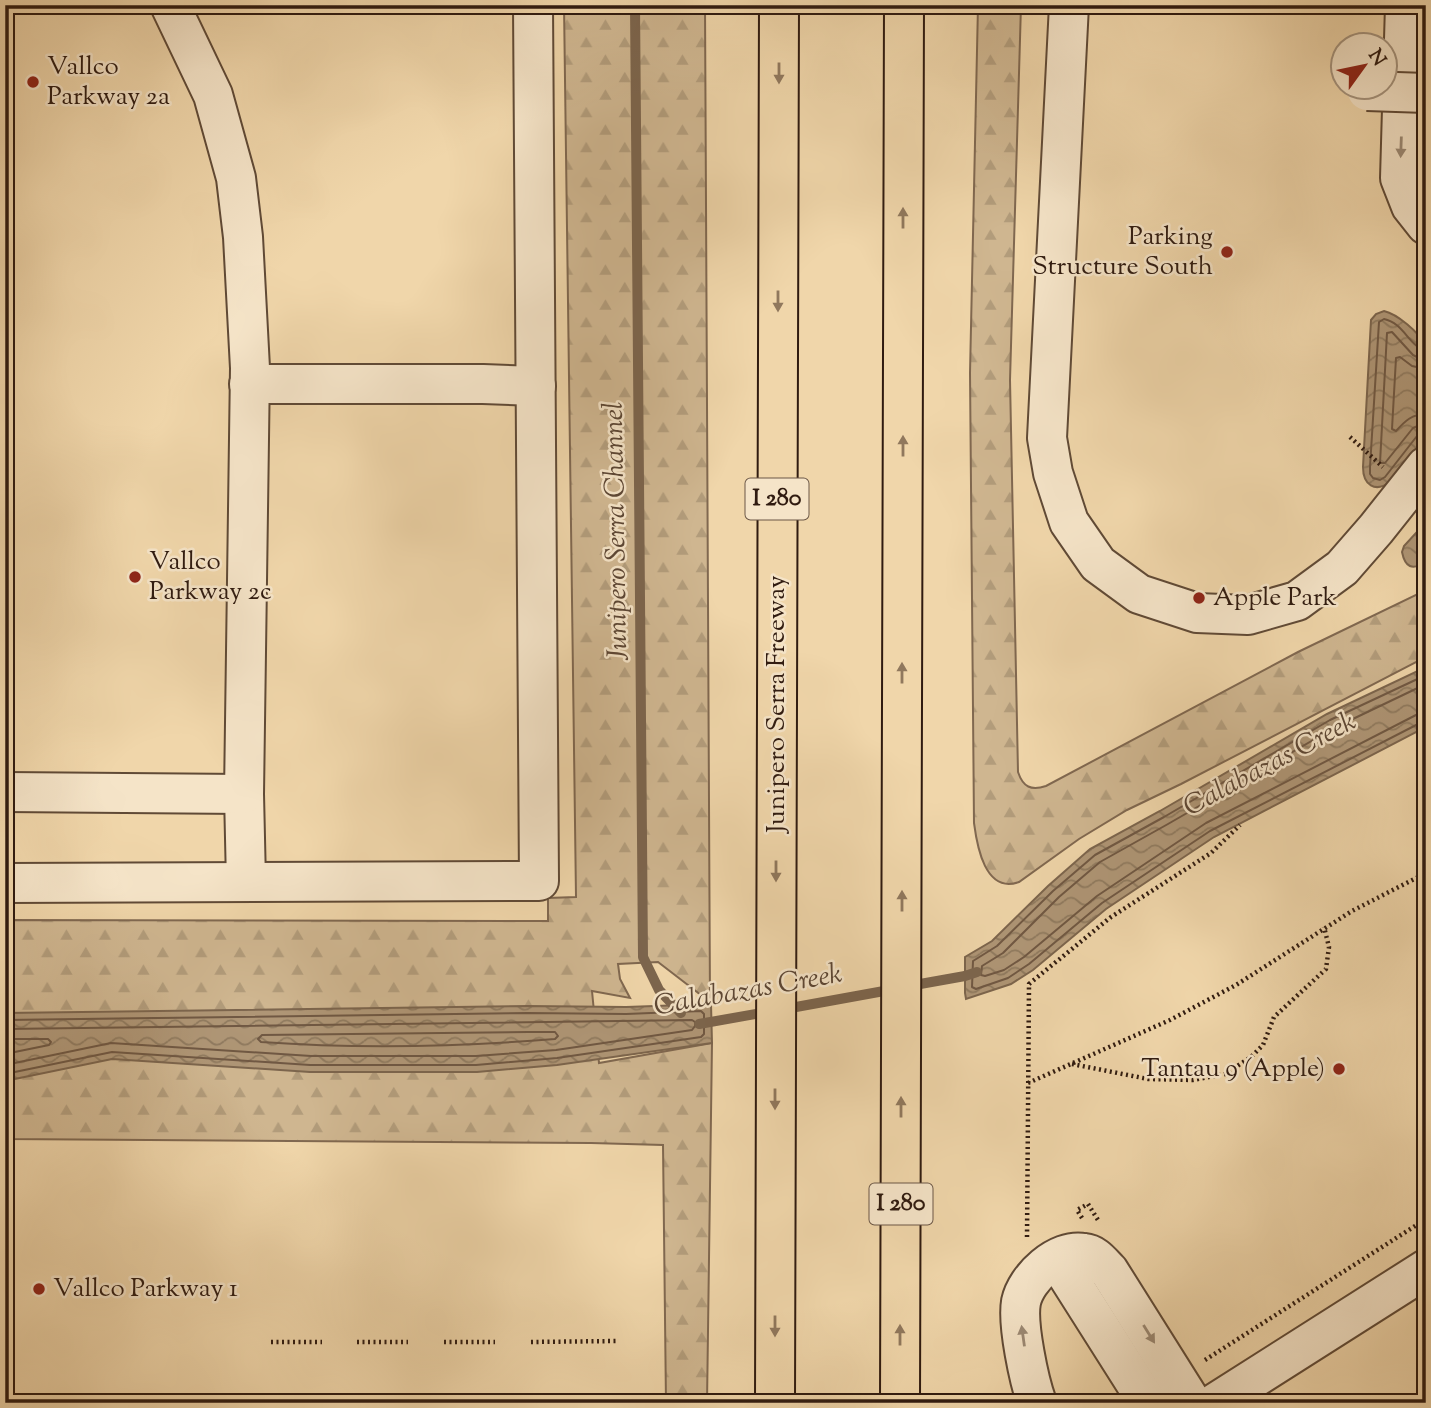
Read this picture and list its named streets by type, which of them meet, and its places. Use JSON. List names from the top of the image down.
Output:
{
  "streets": {
    "highway": ["I 280", "Junipero Serra Freeway"]
  },
  "water": ["Junipero Serra Channel", "Calabazas Creek"],
  "places": [
    "Vallco Parkway 2a",
    "Parking Structure South",
    "Vallco Parkway 2c",
    "Apple Park",
    "Tantau 9 (Apple)",
    "Vallco Parkway 1"
  ],
  "north": "top right"
}
